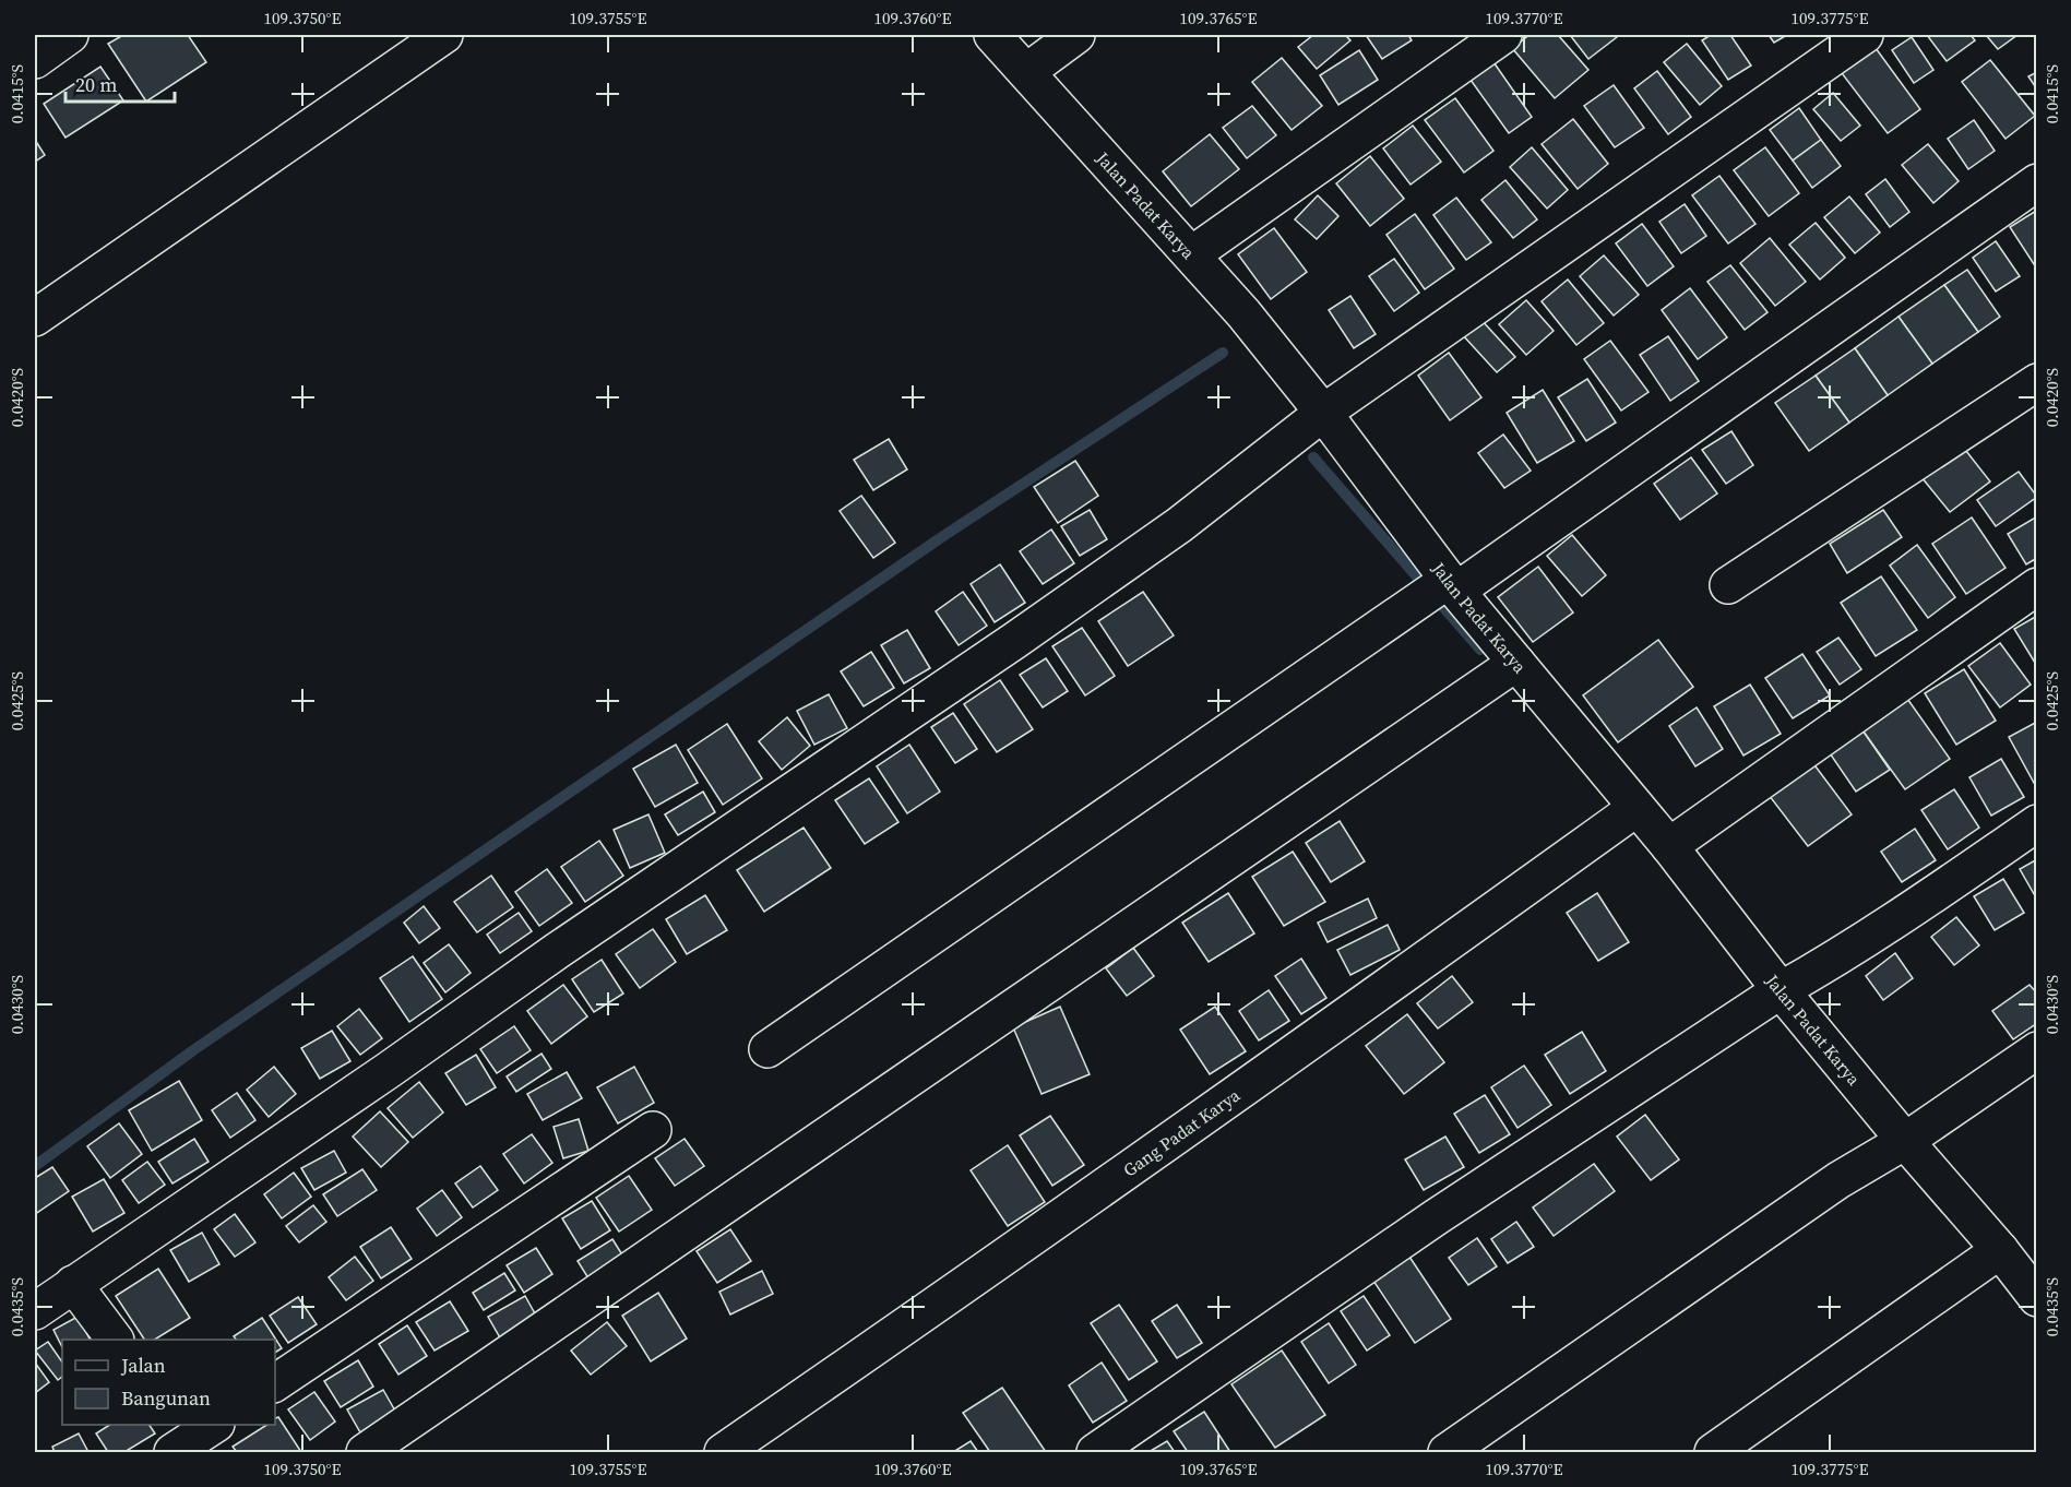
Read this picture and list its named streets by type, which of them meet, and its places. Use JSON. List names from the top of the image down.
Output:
{
  "streets": {
    "street": ["Jalan Padat Karya", "Gang Padat Karya"]
  },
  "crossings": [
    ["Jalan Padat Karya", "Gang Padat Karya"]
  ],
  "legend": ["Jalan", "Bangunan"],
  "scale_bar": "20 m",
  "coordinates": [
    "109.3750°E",
    "109.3755°E",
    "109.3760°E",
    "109.3765°E",
    "109.3770°E",
    "109.3775°E",
    "0.0415°S",
    "0.0420°S",
    "0.0425°S",
    "0.0430°S",
    "0.0435°S"
  ]
}
